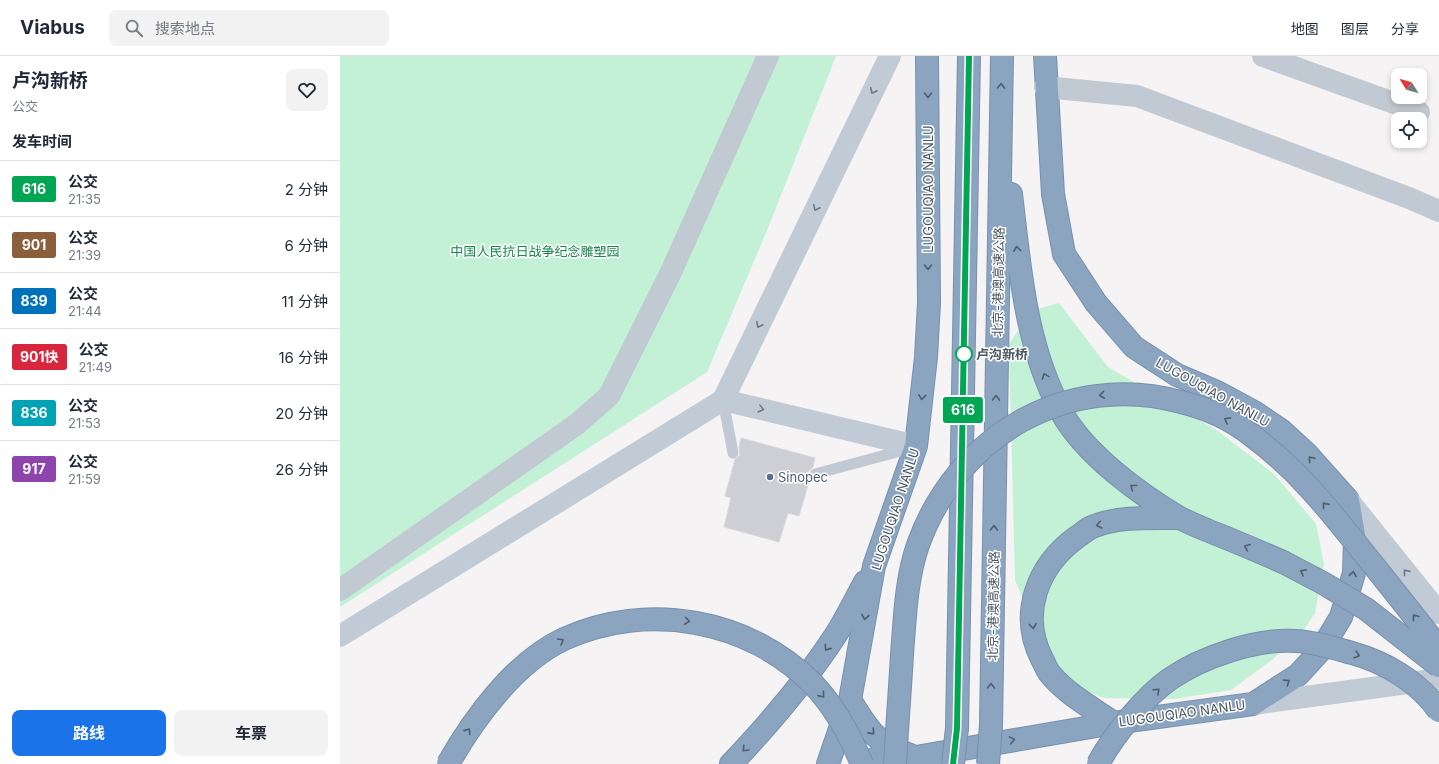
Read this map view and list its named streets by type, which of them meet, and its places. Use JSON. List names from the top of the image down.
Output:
{
  "streets": {
    "highway": ["LUGOUQIAO NANLU", "北京-港澳高速公路"]
  },
  "parks": ["中国人民抗日战争纪念雕塑园"],
  "places": ["卢沟新桥", "Sinopec"],
  "lines": ["bus line 616"],
  "north": "top left",
  "page": {
    "header": "Viabus",
    "search": "搜索地点",
    "nav": ["地图", "图层", "分享"],
    "heading": [
      ["卢沟新桥", "公交"],
      "发车时间"
    ],
    "on_map": "616",
    "list": [
      {
        "mark": "616",
        "name": "公交",
        "note": "21:35",
        "value": "2 分钟"
      },
      {
        "mark": "901",
        "name": "公交",
        "note": "21:39",
        "value": "6 分钟"
      },
      {
        "mark": "839",
        "name": "公交",
        "note": "21:44",
        "value": "11 分钟"
      },
      {
        "mark": "901快",
        "name": "公交",
        "note": "21:49",
        "value": "16 分钟"
      },
      {
        "mark": "836",
        "name": "公交",
        "note": "21:53",
        "value": "20 分钟"
      },
      {
        "mark": "917",
        "name": "公交",
        "note": "21:59",
        "value": "26 分钟"
      }
    ],
    "buttons": ["路线", "车票"]
  }
}
